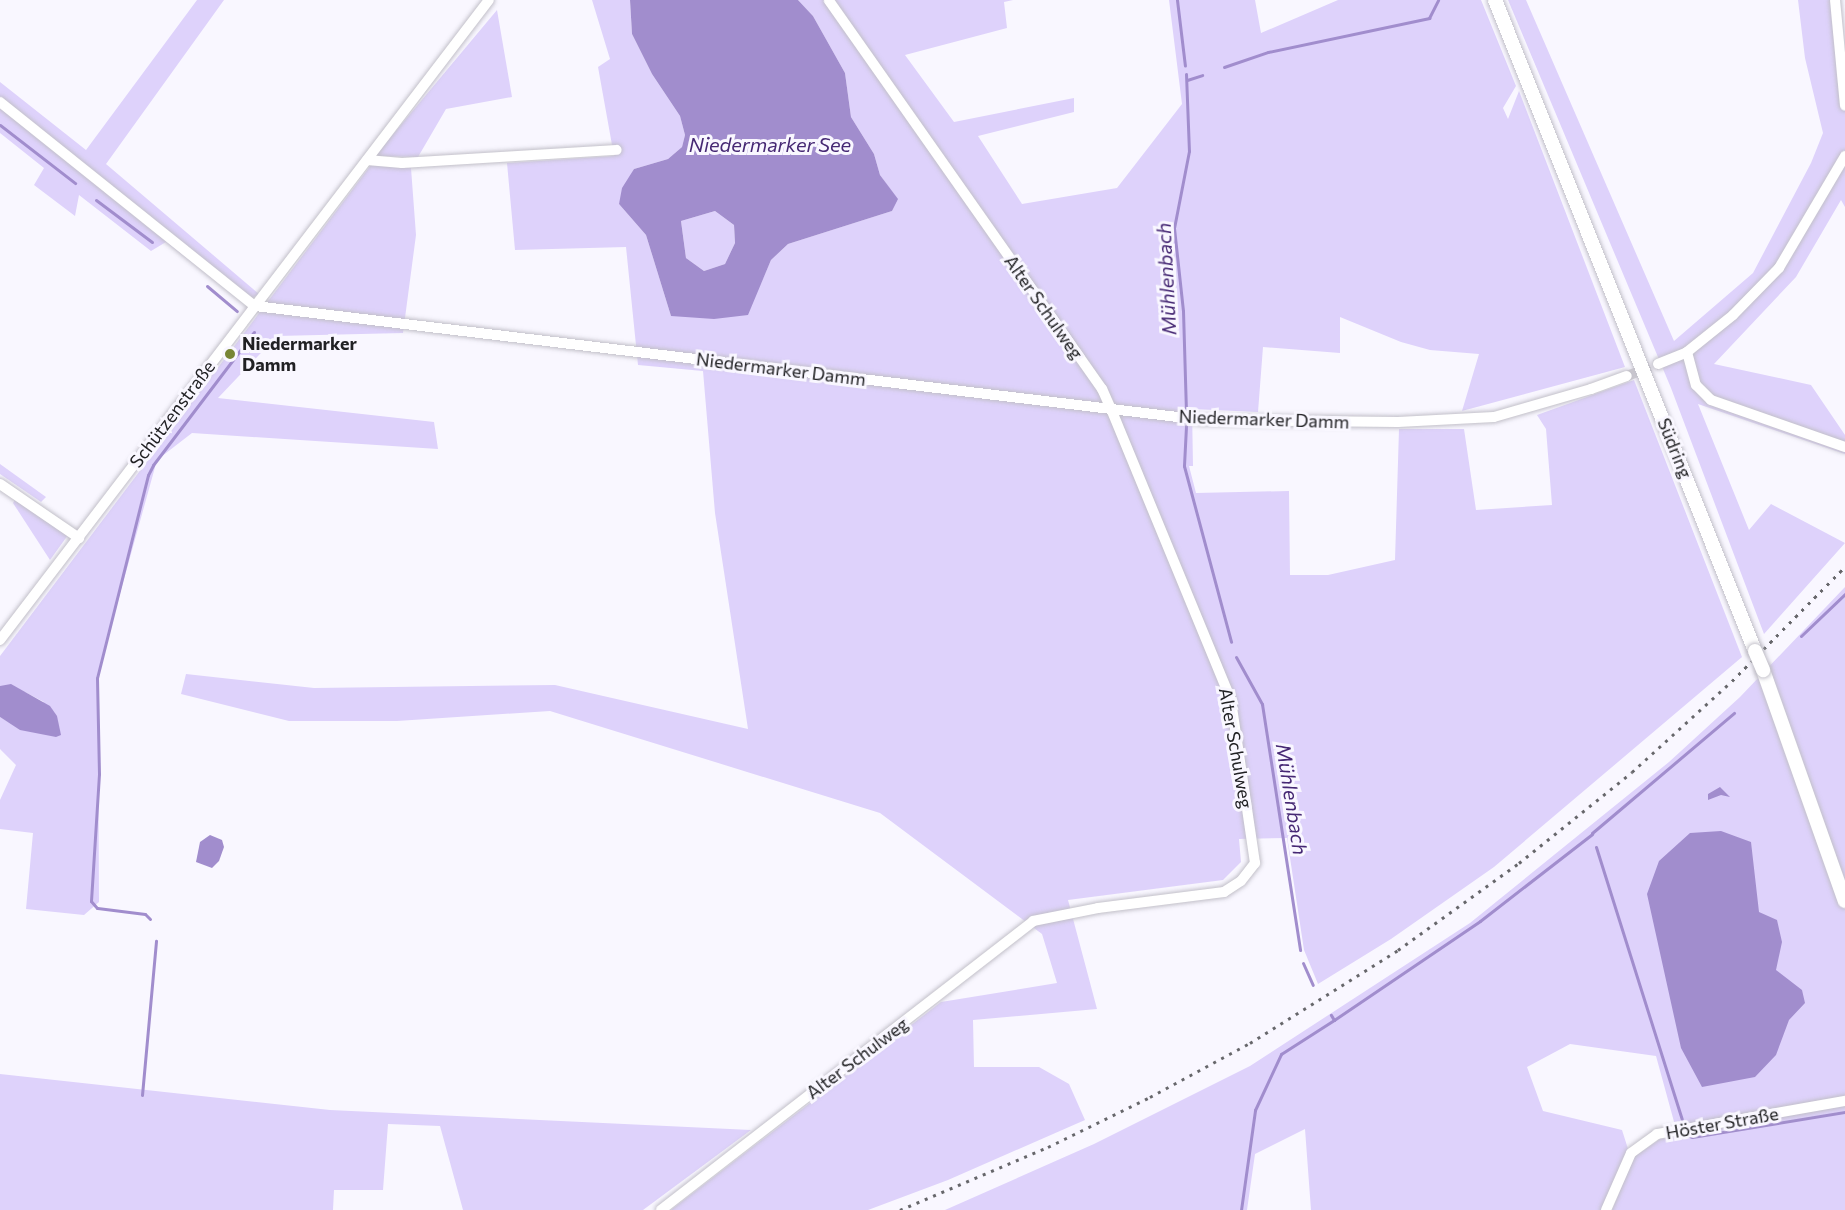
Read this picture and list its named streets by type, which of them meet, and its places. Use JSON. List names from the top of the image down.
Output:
{
  "streets": {
    "main road": ["Südring"],
    "street": [
      "Alter Schulweg",
      "Niedermarker Damm",
      "Schützenstraße",
      "Höster Straße"
    ]
  },
  "crossings": [
    ["Alter Schulweg", "Niedermarker Damm"],
    ["Niedermarker Damm", "Schützenstraße"]
  ],
  "water": ["Niedermarker See", "Mühlenbach"],
  "places": ["Niedermarker Damm"]
}
